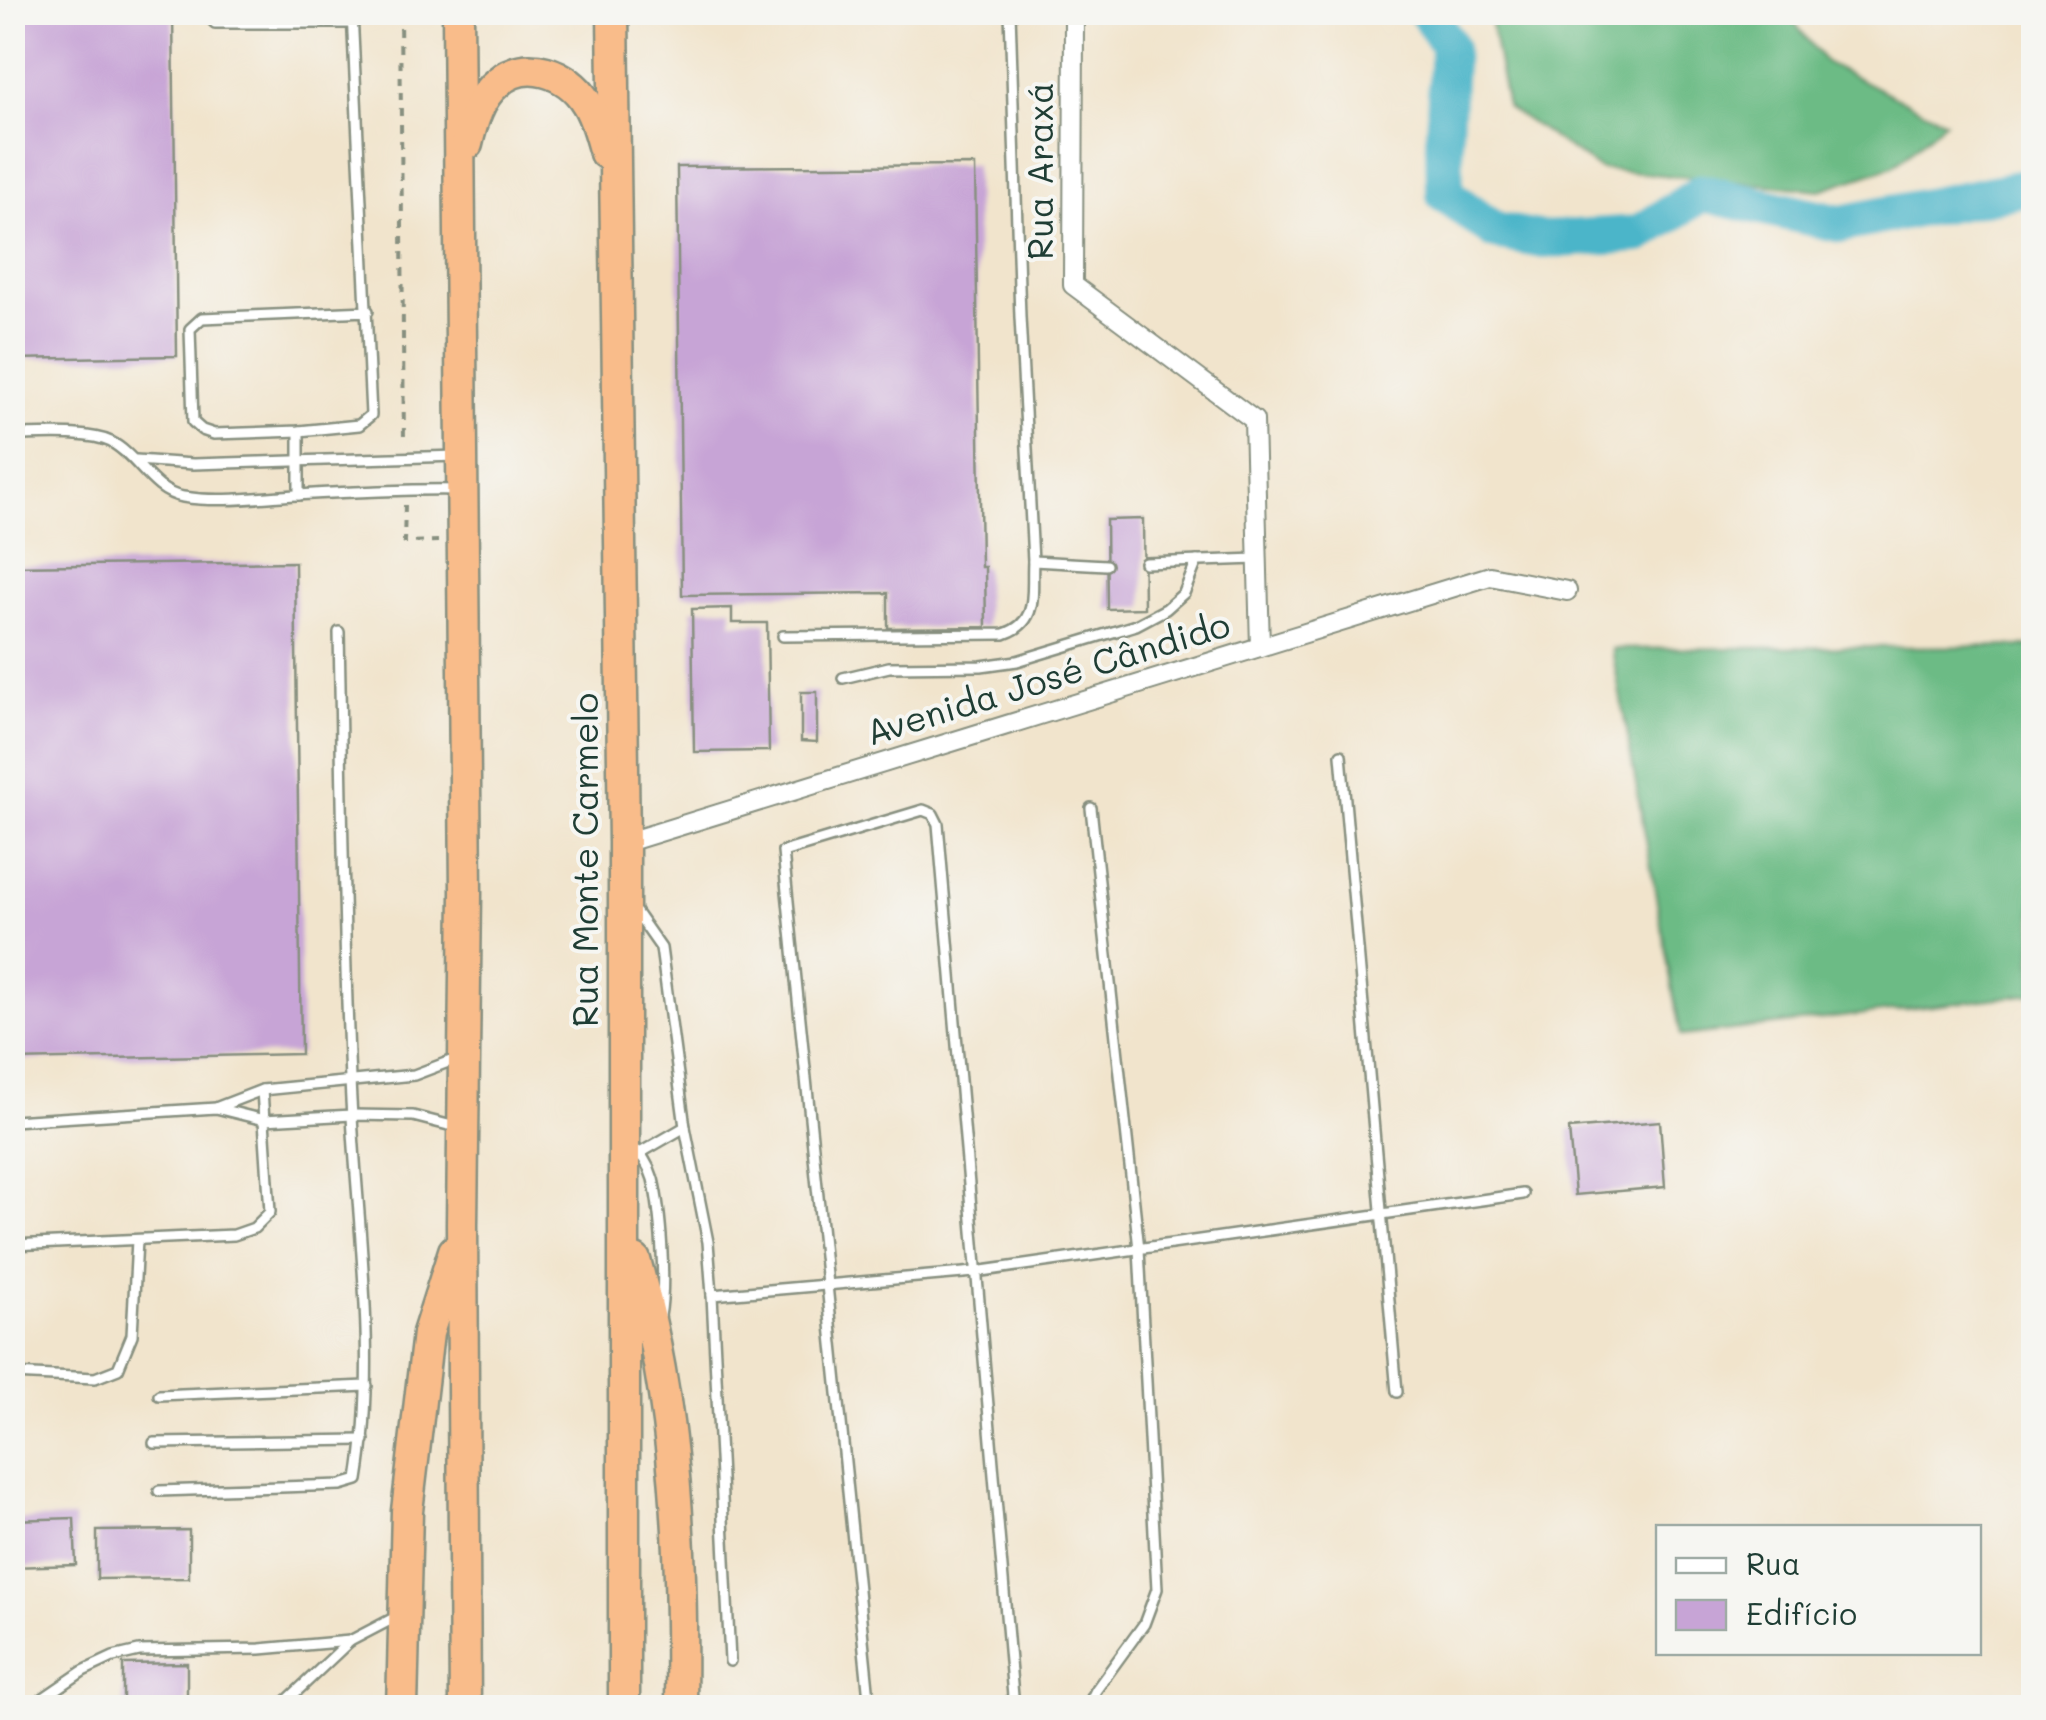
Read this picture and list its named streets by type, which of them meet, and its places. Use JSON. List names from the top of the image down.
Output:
{
  "streets": {
    "highway": ["Rua Monte Carmelo"],
    "street": ["Rua Araxá", "Avenida José Cândido"]
  },
  "crossings": [
    ["Avenida José Cândido", "Rua Monte Carmelo"]
  ],
  "legend": ["Rua", "Edifício"]
}
